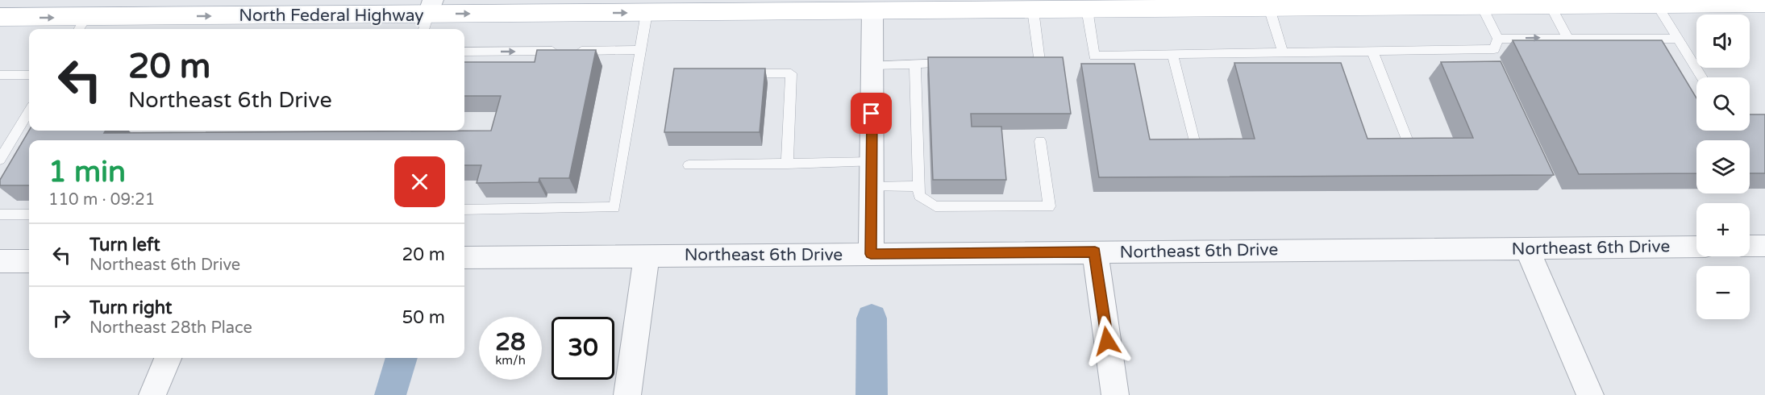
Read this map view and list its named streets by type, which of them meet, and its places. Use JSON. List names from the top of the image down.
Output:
{
  "streets": {
    "main road": ["North Federal Highway"],
    "street": ["Northeast 6th Drive"]
  },
  "one_way": ["North Federal Highway"],
  "page": {
    "map_buttons": ["+", "−"],
    "turn": ["20 m", "Northeast 6th Drive"],
    "heading": ["1 min", "110 m · 09:21"],
    "list": [
      {
        "name": "Turn left",
        "note": "Northeast 6th Drive",
        "value": "20 m"
      },
      {
        "name": "Turn right",
        "note": "Northeast 28th Place",
        "value": "50 m"
      }
    ],
    "speed": "28 km/h",
    "limit": "30"
  }
}
